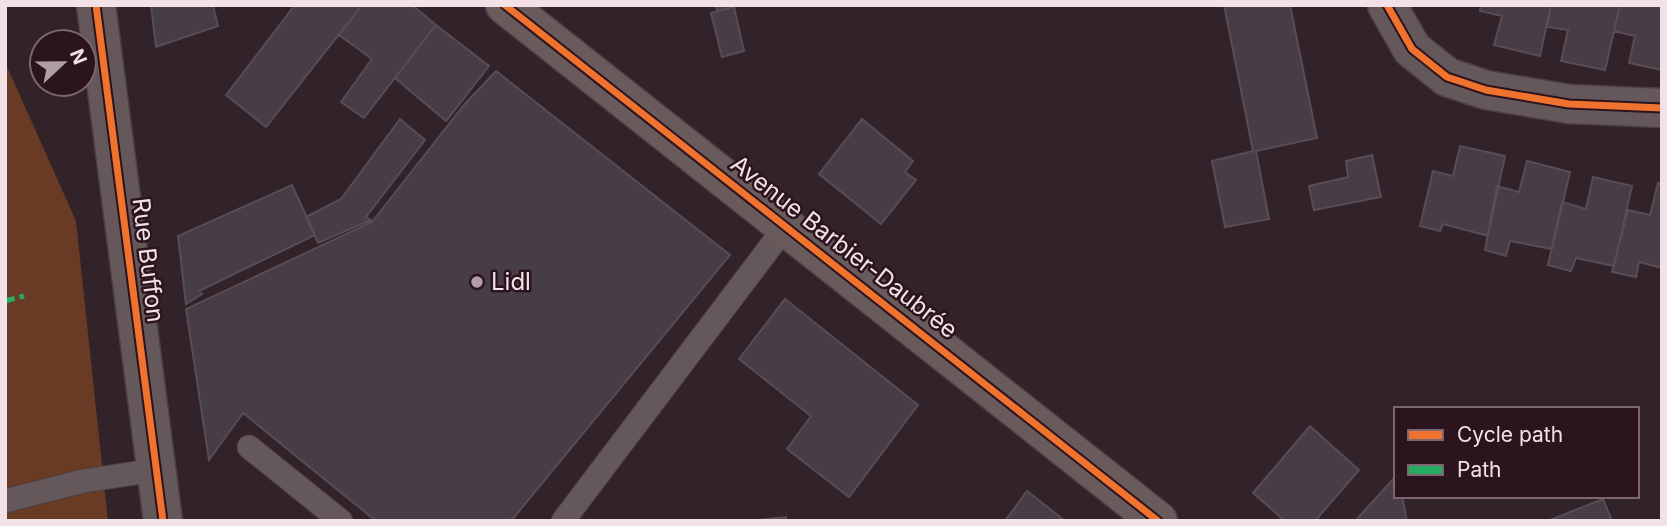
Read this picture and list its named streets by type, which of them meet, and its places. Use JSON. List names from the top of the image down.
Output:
{
  "streets": {
    "main road": ["Avenue Barbier-Daubrée"],
    "street": ["Rue Buffon"]
  },
  "places": ["Lidl"],
  "legend": ["Cycle path", "Path"],
  "north": "right"
}
